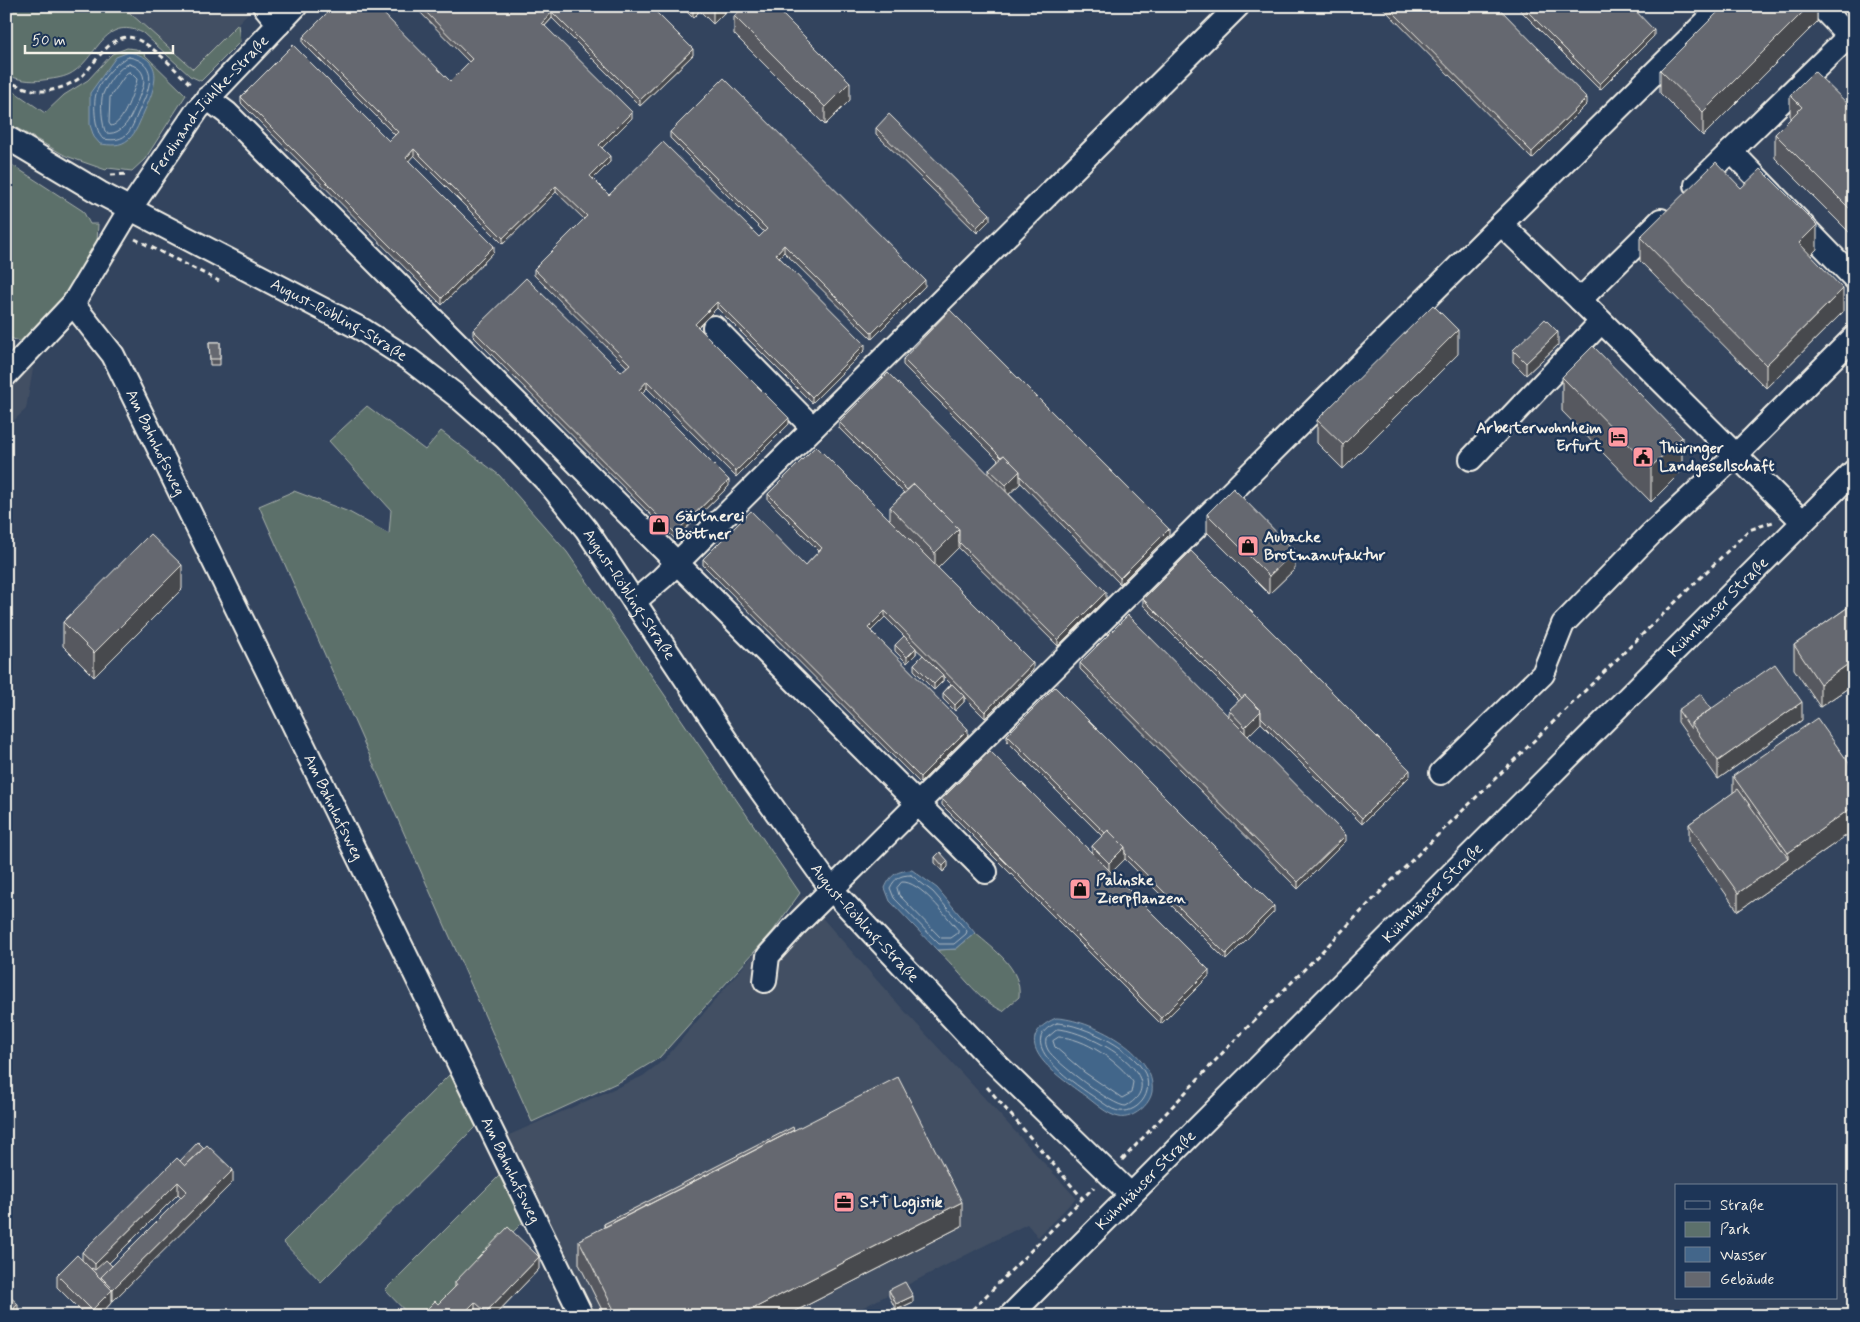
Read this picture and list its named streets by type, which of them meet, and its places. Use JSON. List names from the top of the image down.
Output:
{
  "streets": {
    "street": [
      "Ferdinand-Jühlke-Straße",
      "August-Röbling-Straße",
      "Am Bahnhofsweg",
      "Kühnhäuser Straße"
    ]
  },
  "crossings": [
    ["Ferdinand-Jühlke-Straße", "August-Röbling-Straße"],
    ["Ferdinand-Jühlke-Straße", "Am Bahnhofsweg"],
    ["August-Röbling-Straße", "Kühnhäuser Straße"]
  ],
  "places": {
    "hotel": ["Arbeiterwohnheim Erfurt"],
    "public building": ["Thüringer Landgesellschaft"],
    "shop": ["Gärtnerei Böttner", "Aubacke Brotmanufaktur", "Palinske Zierpflanzen"],
    "office": ["S+T Logistik"]
  },
  "legend": [
    "Straße",
    "Park",
    "Wasser",
    "Gebäude"
  ],
  "scale_bar": "50 m"
}
